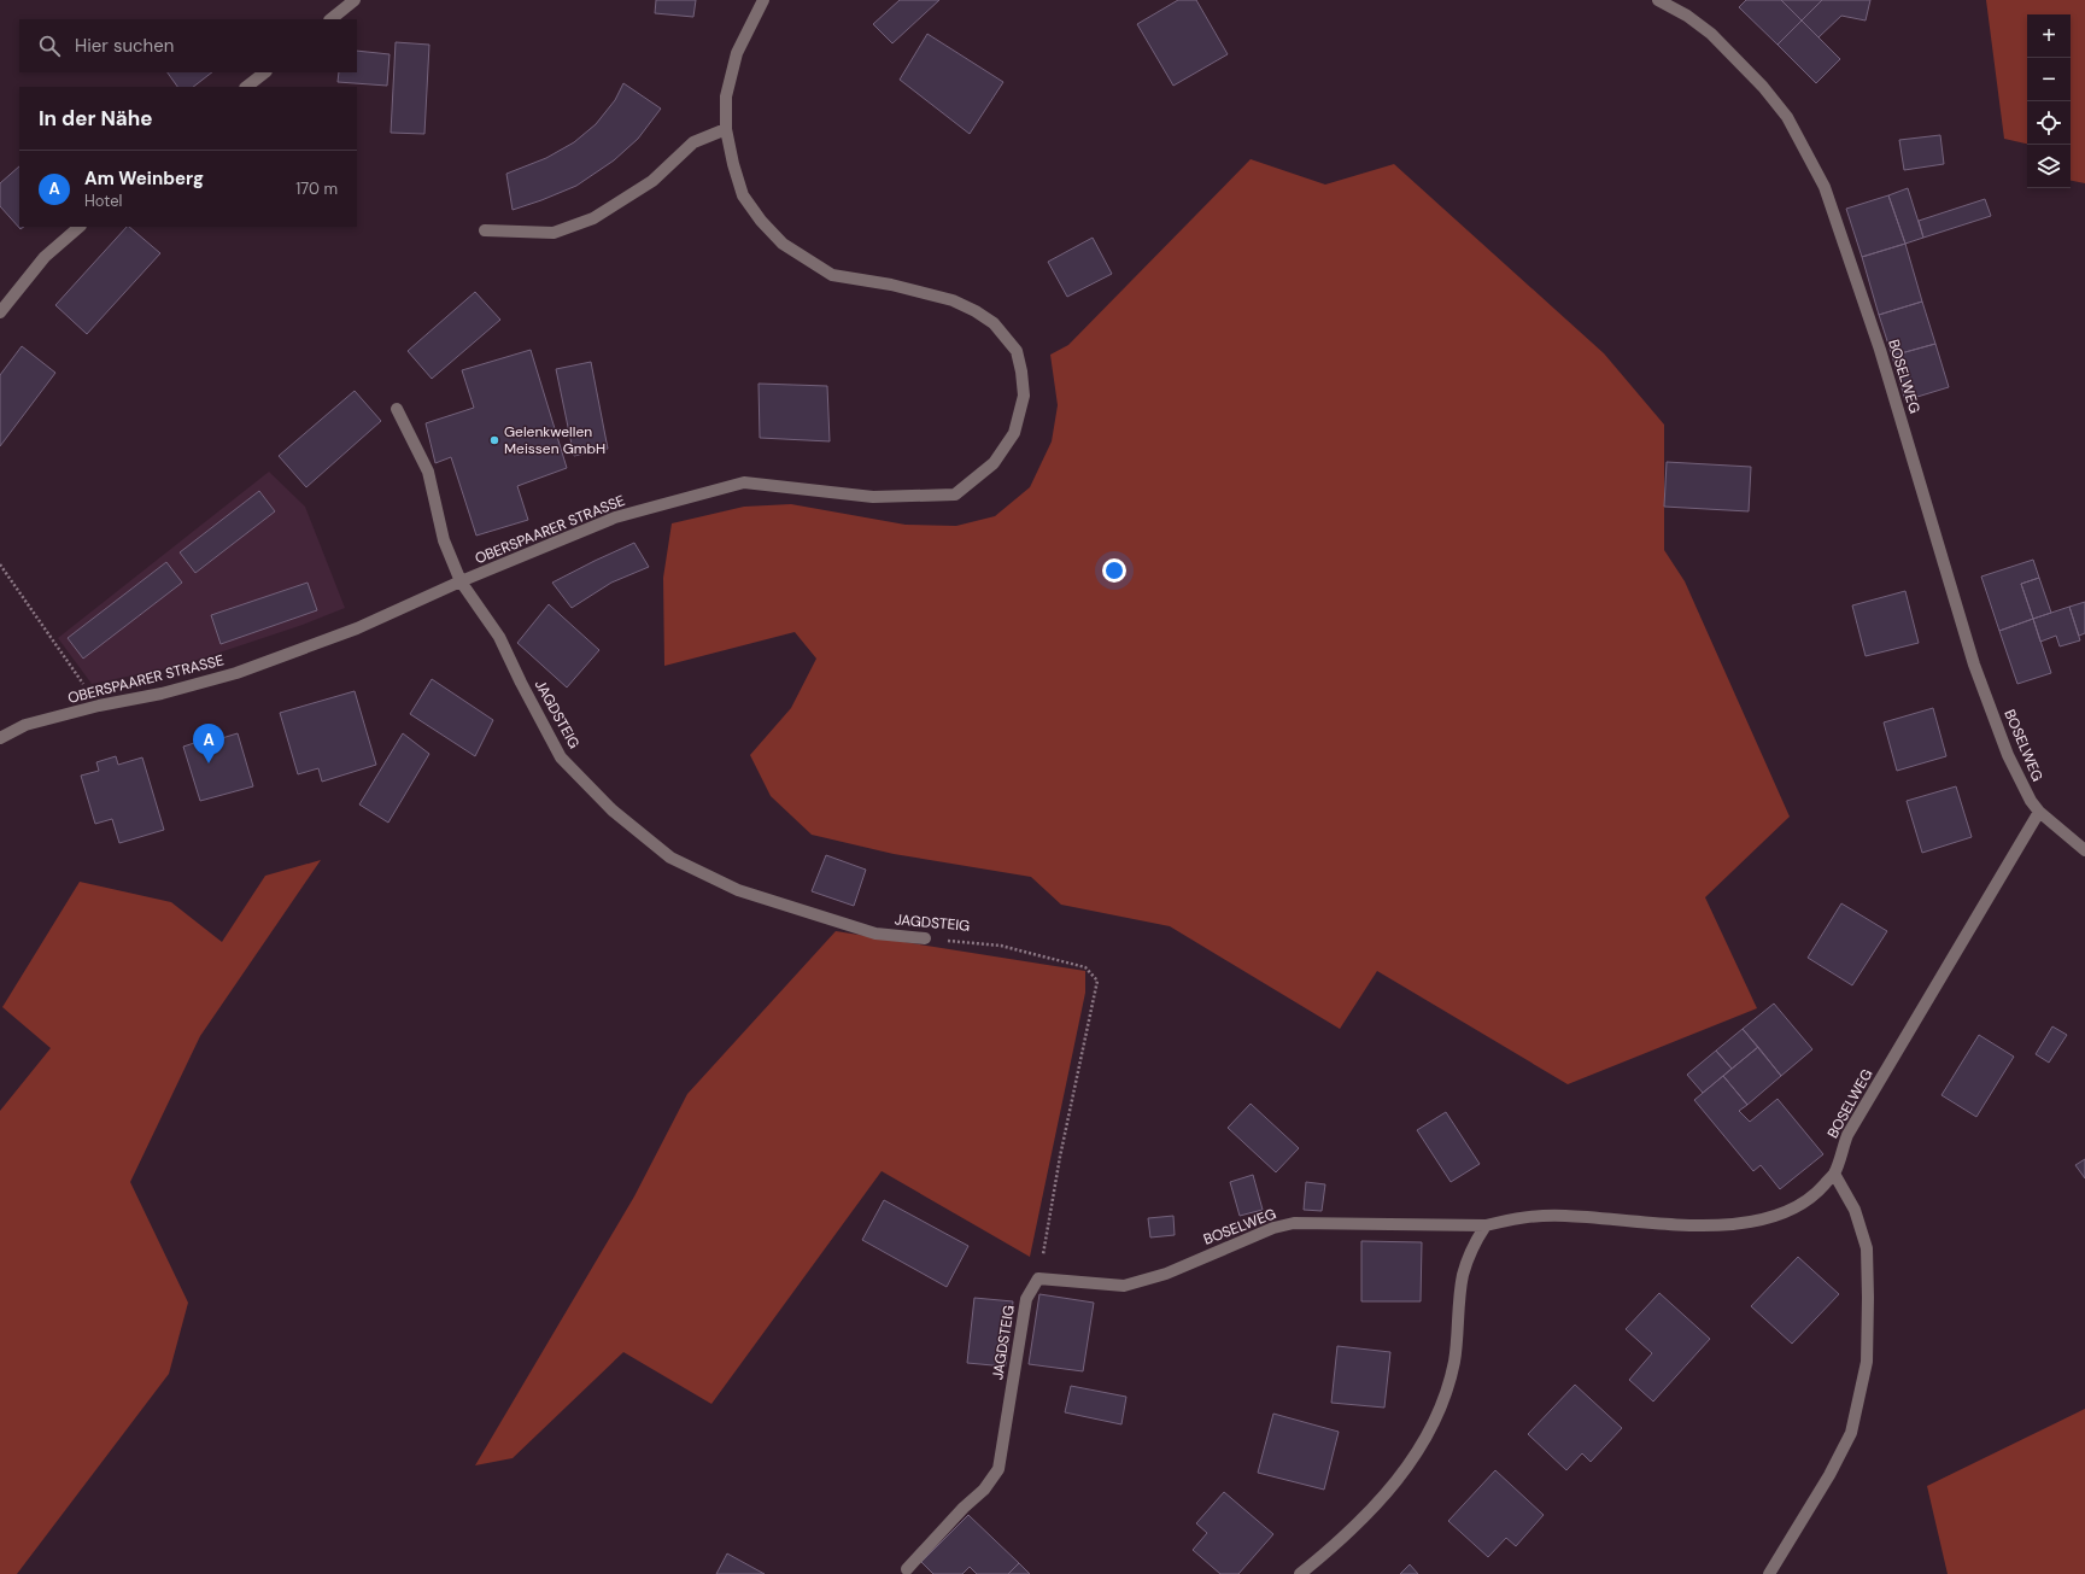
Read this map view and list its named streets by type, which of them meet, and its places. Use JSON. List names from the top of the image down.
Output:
{
  "streets": {
    "street": ["BOSELWEG", "OBERSPAARER STRASSE", "JAGDSTEIG"]
  },
  "crossings": [
    ["BOSELWEG", "JAGDSTEIG"],
    ["OBERSPAARER STRASSE", "JAGDSTEIG"]
  ],
  "places": ["Gelenkwellen Meissen GmbH"],
  "page": {
    "map_buttons": ["+", "−"],
    "search": "Hier suchen",
    "heading": "In der Nähe",
    "list": [
      {
        "mark": "A",
        "name": "Am Weinberg",
        "note": "Hotel",
        "value": "170 m"
      }
    ],
    "pins": "A"
  }
}
